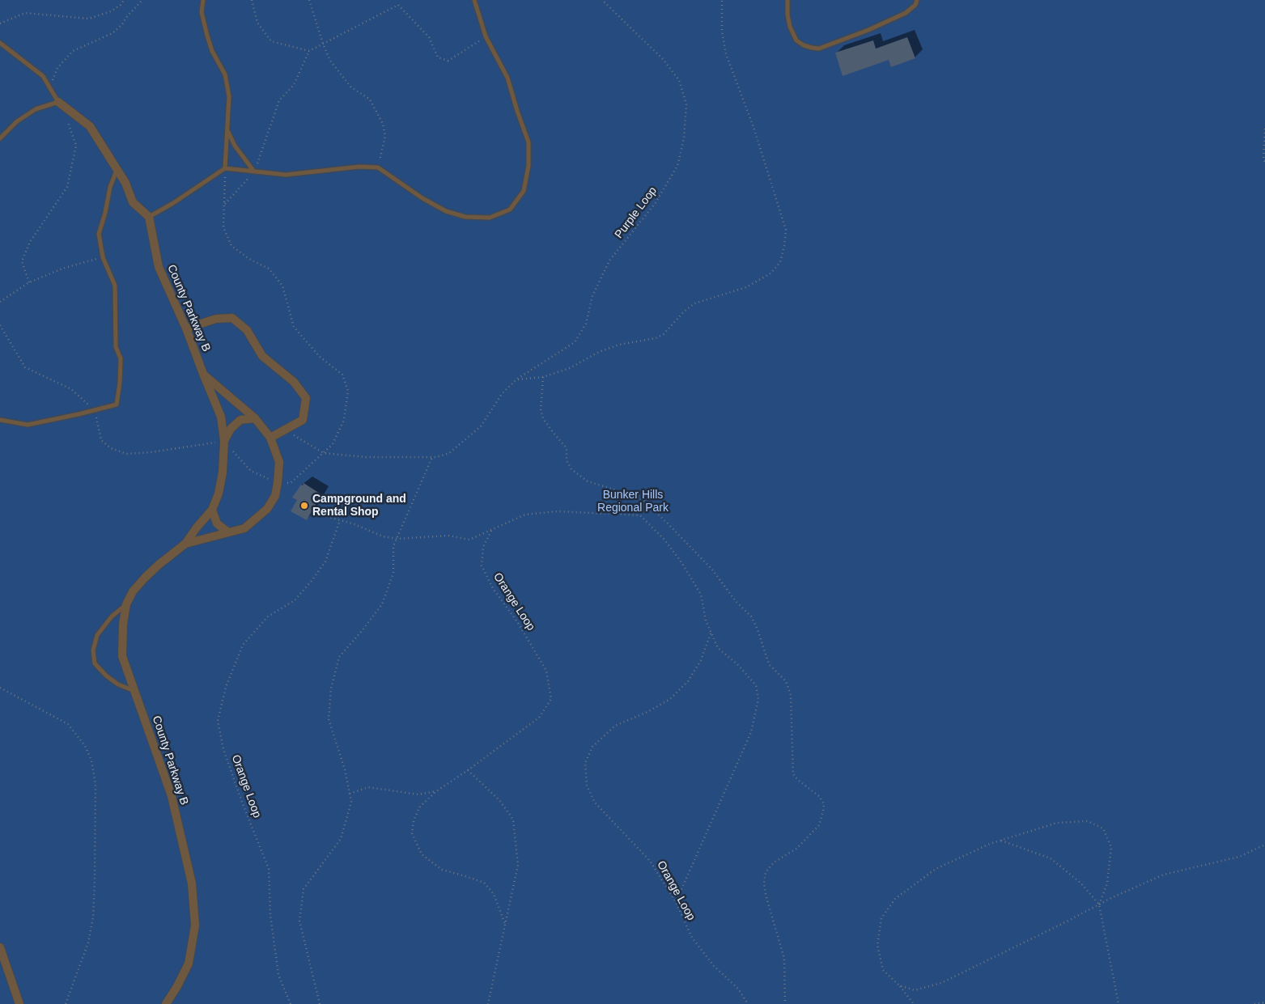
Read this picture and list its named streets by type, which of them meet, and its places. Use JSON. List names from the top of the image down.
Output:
{
  "streets": {
    "street": ["County Parkway B"],
    "path": ["Purple Loop", "Orange Loop"]
  },
  "parks": ["Bunker Hills Regional Park"],
  "places": ["Campground and Rental Shop"]
}
